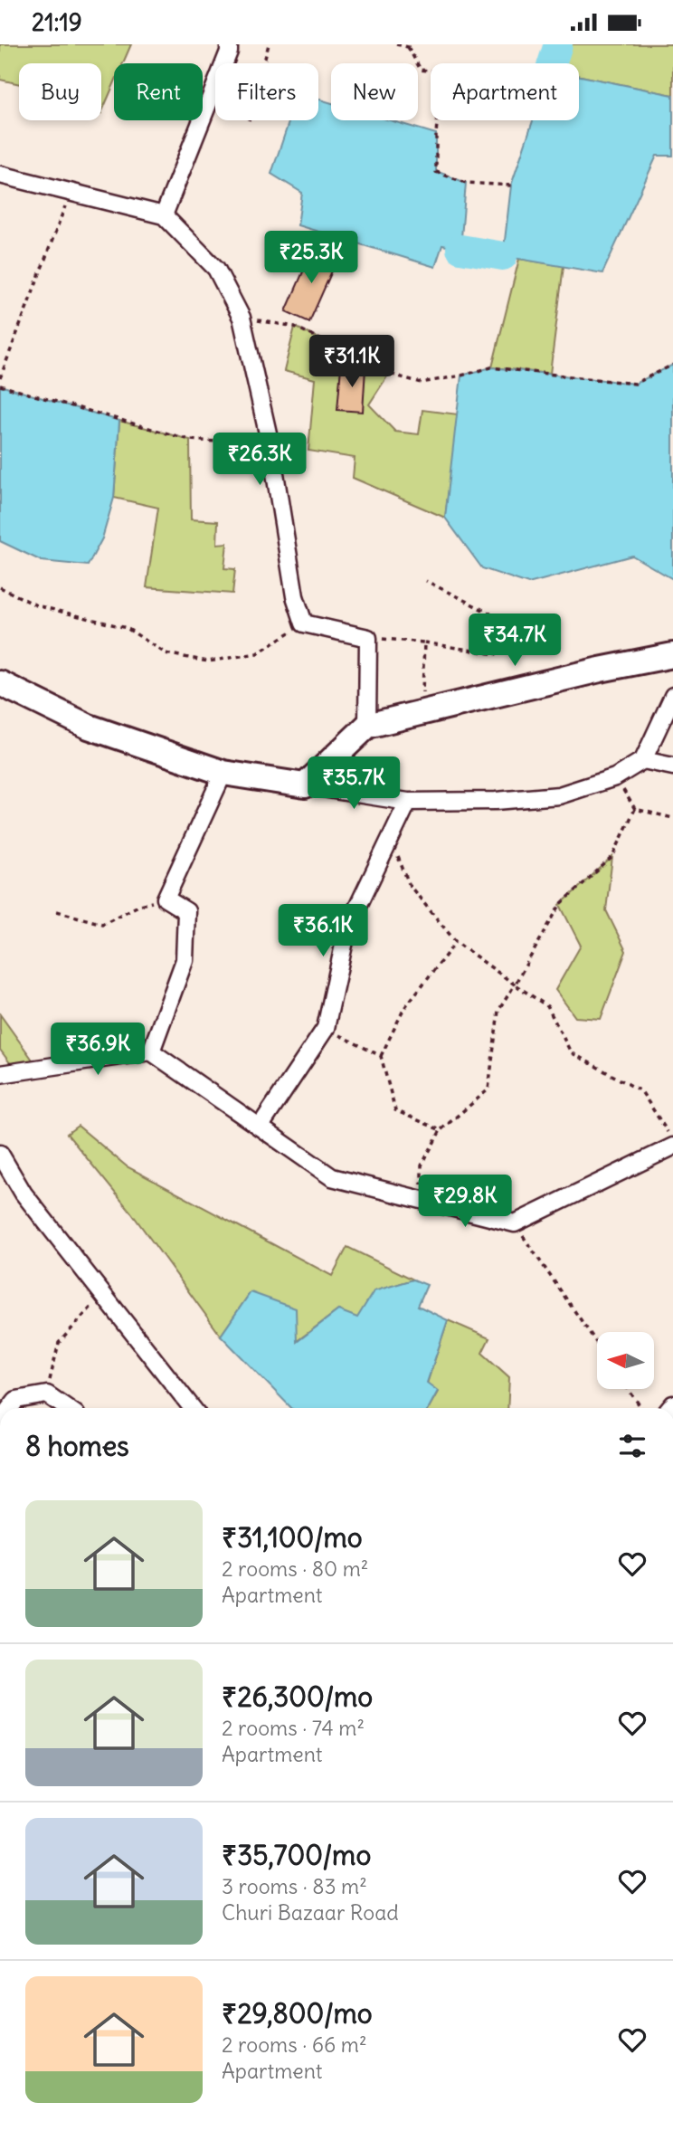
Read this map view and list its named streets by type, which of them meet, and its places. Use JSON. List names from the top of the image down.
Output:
{
  "north": "left",
  "page": {
    "status": "21:19",
    "chip": [
      "Buy",
      "Rent",
      "Filters",
      "New",
      "Apartment"
    ],
    "price": [
      "₹25.3K",
      "₹31.1K",
      "₹26.3K",
      "₹34.7K",
      "₹35.7K",
      "₹36.1K",
      "₹36.9K",
      "₹29.8K"
    ],
    "heading": "8 homes",
    "list": [
      {
        "name": "₹31,100/mo",
        "note": "2 rooms · 80 m² · Apartment"
      },
      {
        "name": "₹26,300/mo",
        "note": "2 rooms · 74 m² · Apartment"
      },
      {
        "name": "₹35,700/mo",
        "note": "3 rooms · 83 m² · Churi Bazaar Road"
      },
      {
        "name": "₹29,800/mo",
        "note": "2 rooms · 66 m² · Apartment"
      }
    ]
  }
}
